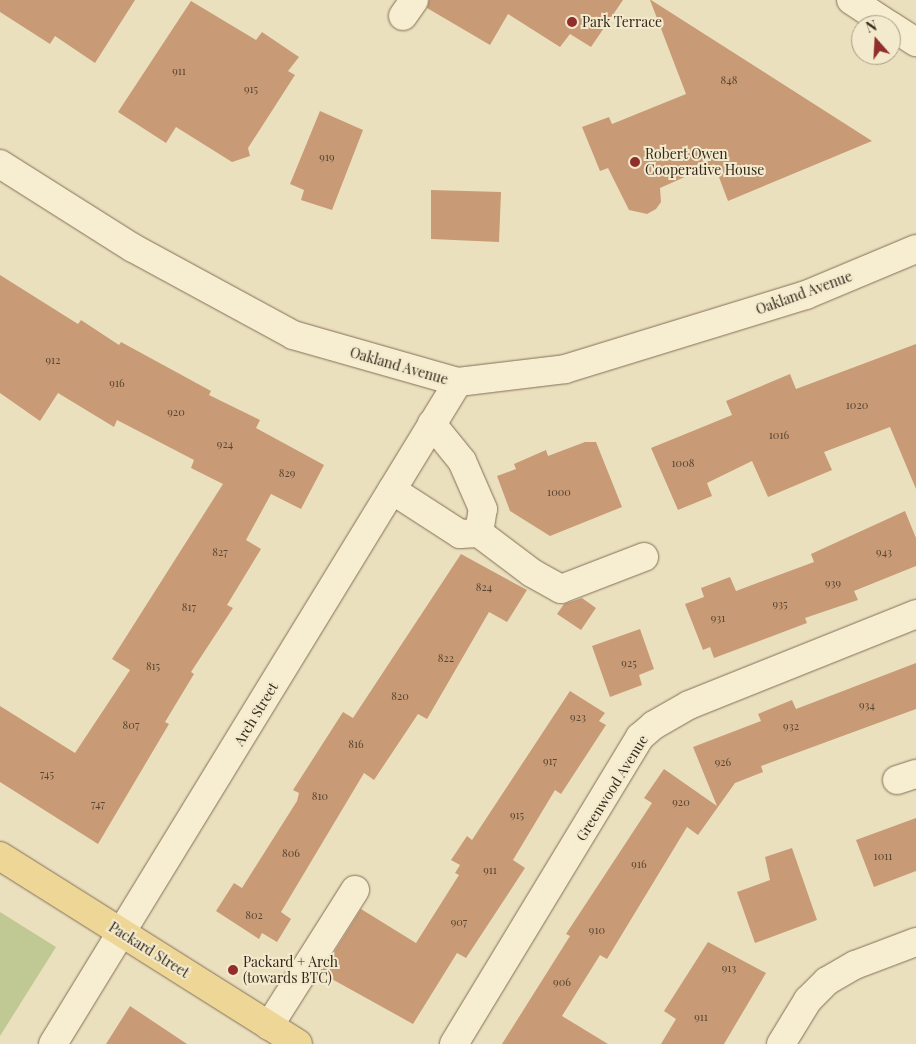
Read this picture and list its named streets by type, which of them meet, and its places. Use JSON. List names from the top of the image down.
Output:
{
  "streets": {
    "main road": ["Packard Street"],
    "street": ["Oakland Avenue", "Arch Street", "Greenwood Avenue"]
  },
  "crossings": [
    ["Oakland Avenue", "Arch Street"],
    ["Arch Street", "Packard Street"]
  ],
  "places": ["Park Terrace", "Robert Owen Cooperative House", "Packard + Arch (towards BTC)"],
  "house_numbers": [
    "911",
    "848",
    "915",
    "919",
    "912",
    "916",
    "1020",
    "920",
    "1016",
    "924",
    "1008",
    "829",
    "1000",
    "827",
    "943",
    "939",
    "824",
    "935",
    "817",
    "931",
    "822",
    "925",
    "815",
    "820",
    "934",
    "923",
    "807",
    "932",
    "816",
    "917",
    "926",
    "745",
    "810",
    "920",
    "747",
    "915",
    "806",
    "1011",
    "916",
    "911",
    "802",
    "907",
    "910",
    "913",
    "906",
    "911"
  ],
  "north": "top"
}
